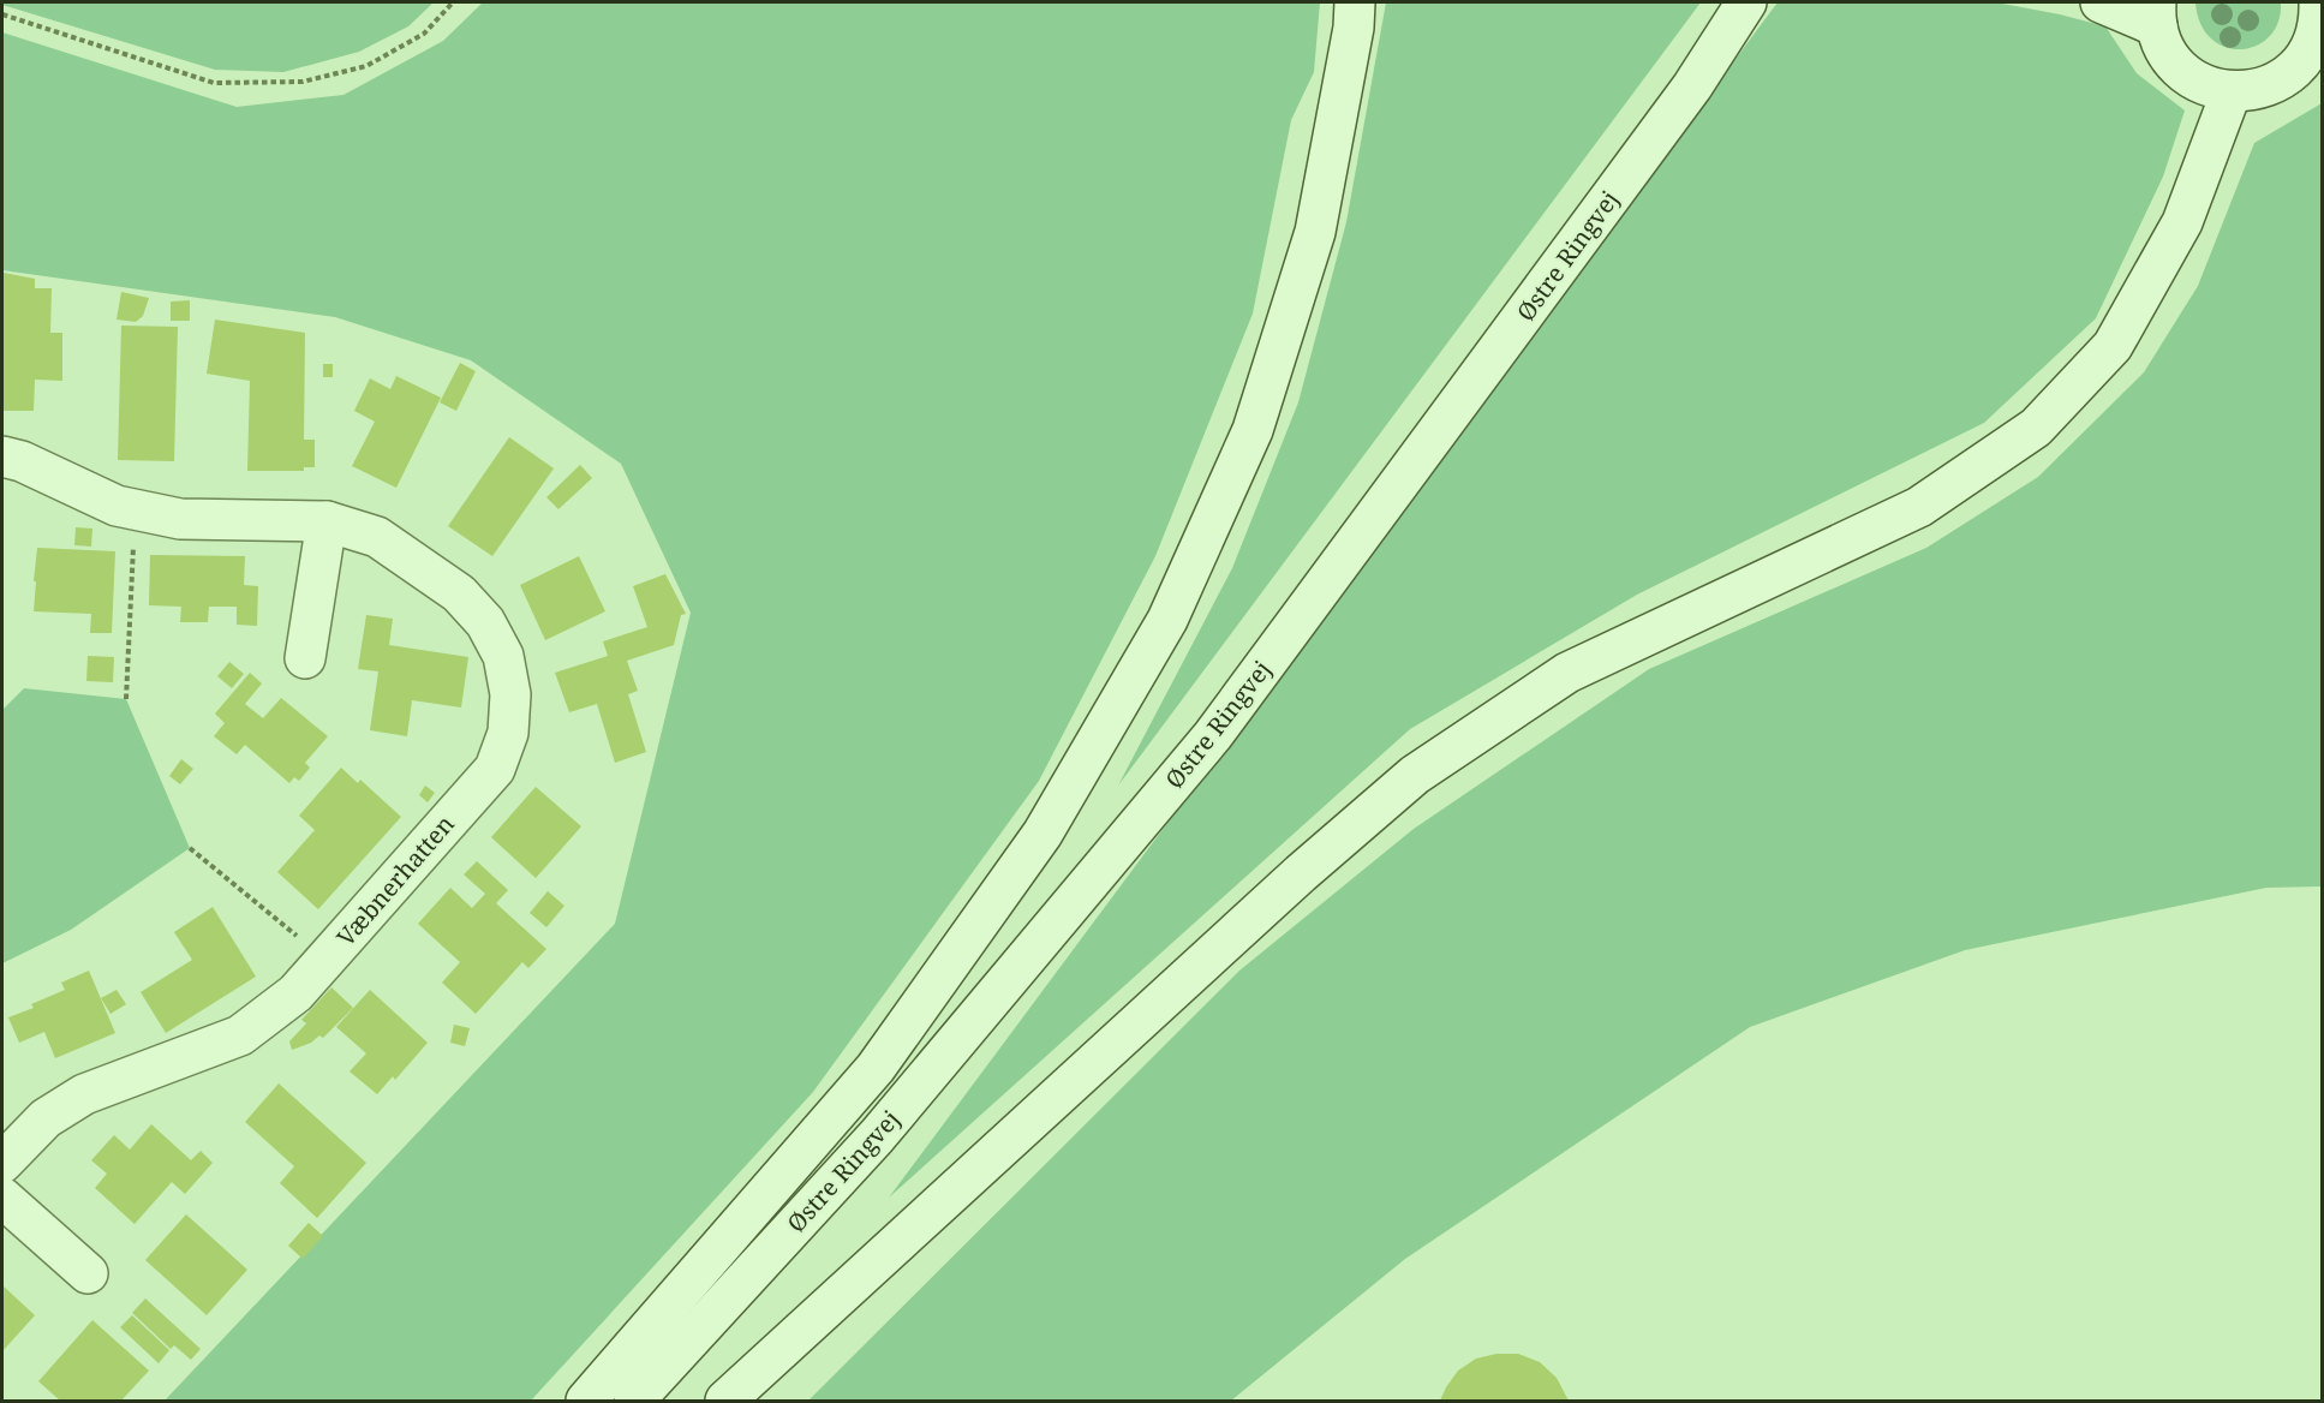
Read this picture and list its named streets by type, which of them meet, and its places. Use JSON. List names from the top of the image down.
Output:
{
  "streets": {
    "street": ["Østre Ringvej", "Væbnerhatten"]
  }
}
